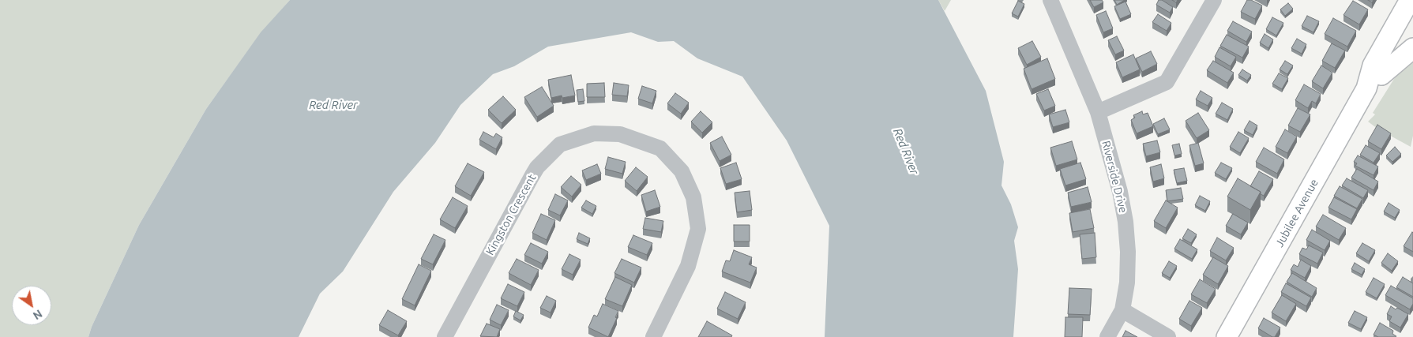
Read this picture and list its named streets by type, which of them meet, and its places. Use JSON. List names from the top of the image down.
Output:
{
  "streets": {
    "main road": ["Jubilee Avenue"],
    "street": ["Riverside Drive", "Kingston Crescent"]
  },
  "water": ["Red River"],
  "north": "bottom right"
}
